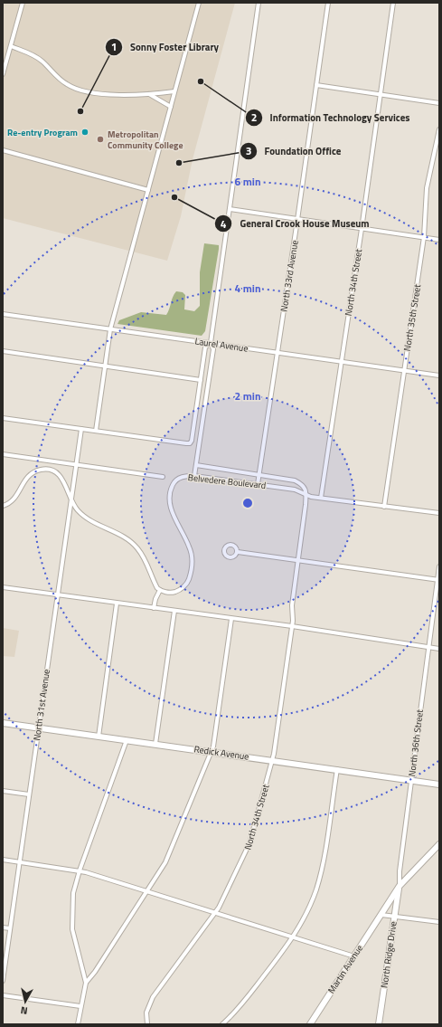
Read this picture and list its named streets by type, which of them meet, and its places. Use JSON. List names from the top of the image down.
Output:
{
  "streets": {
    "street": [
      "North 33rd Avenue",
      "North 34th Street",
      "North 35th Street",
      "Laurel Avenue",
      "Belvedere Boulevard",
      "North 31st Avenue",
      "North 36th Street",
      "Redick Avenue",
      "North Ridge Drive",
      "Martin Avenue"
    ]
  },
  "crossings": [
    ["North 33rd Avenue", "Laurel Avenue"],
    ["North 33rd Avenue", "Belvedere Boulevard"],
    ["North 34th Street", "Laurel Avenue"],
    ["North 34th Street", "Belvedere Boulevard"],
    ["North 34th Street", "Redick Avenue"],
    ["North 35th Street", "Laurel Avenue"],
    ["North 35th Street", "Belvedere Boulevard"],
    ["North 31st Avenue", "Redick Avenue"],
    ["North 36th Street", "Redick Avenue"],
    ["North 36th Street", "North Ridge Drive"]
  ],
  "places": [
    "Information Technology Services",
    "Sonny Foster Library",
    "Re-entry Program",
    "Metropolitan Community College",
    "Foundation Office",
    "General Crook House Museum"
  ],
  "north": "bottom",
  "rings": ["6 min", "4 min", "2 min"]
}
